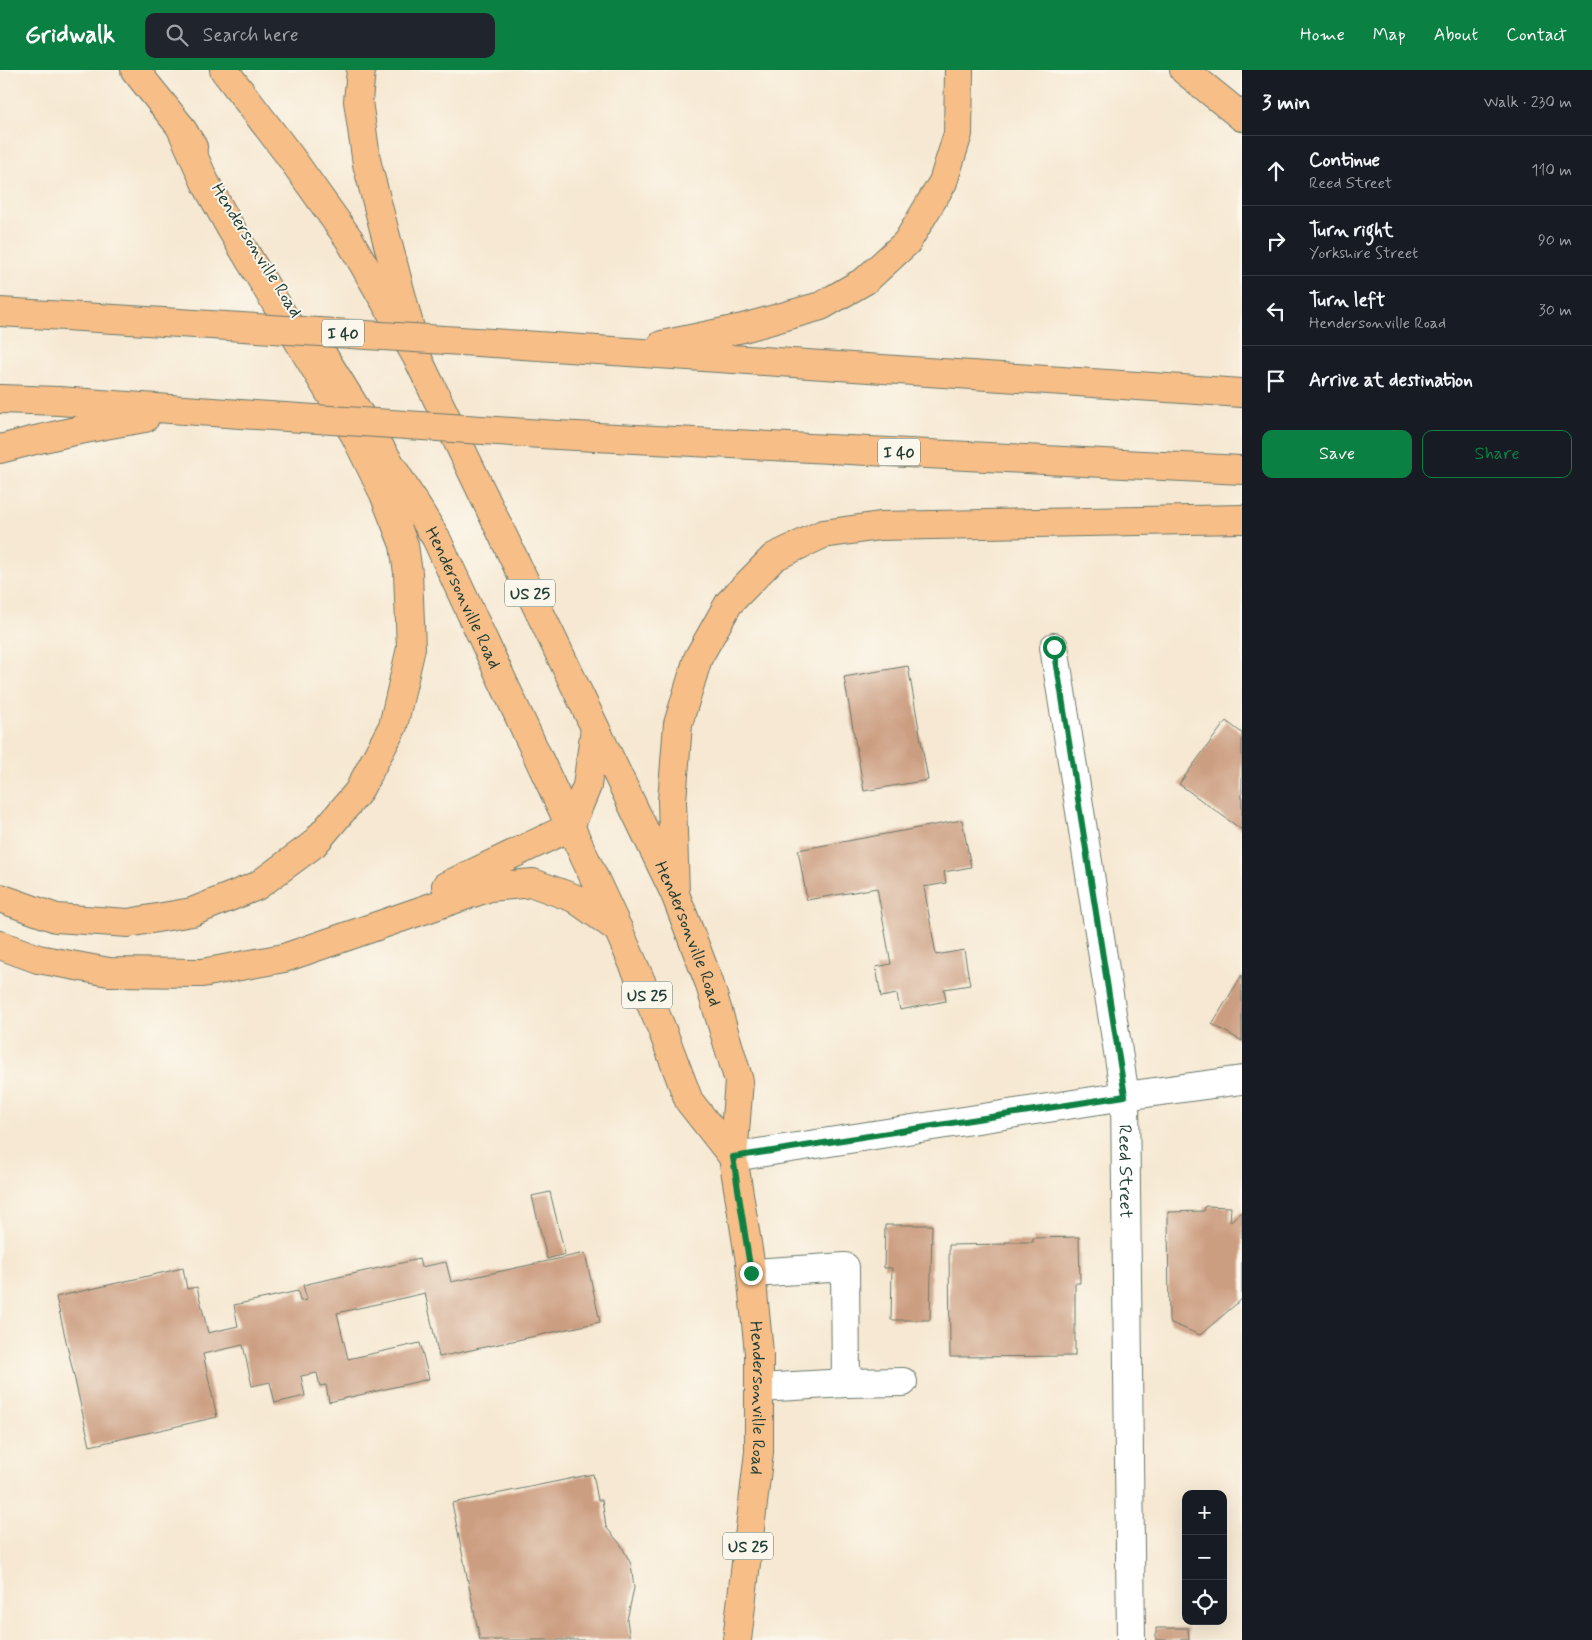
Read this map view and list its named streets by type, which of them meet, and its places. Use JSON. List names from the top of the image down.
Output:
{
  "streets": {
    "main road": ["Hendersonville Road", "I 40", "US 25"],
    "street": ["Reed Street"]
  },
  "page": {
    "header": "Gridwalk",
    "search": "Search here",
    "nav": [
      "Home",
      "Map",
      "About",
      "Contact"
    ],
    "heading": ["3 min", "Walk · 230 m"],
    "list": [
      ["Continue", "Reed Street", "110 m"],
      ["Turn right", "Yorkshire Street", "90 m"],
      ["Turn left", "Hendersonville Road", "30 m"],
      "Arrive at destination"
    ],
    "buttons": ["Save", "Share"],
    "map_buttons": ["+", "−"]
  }
}
